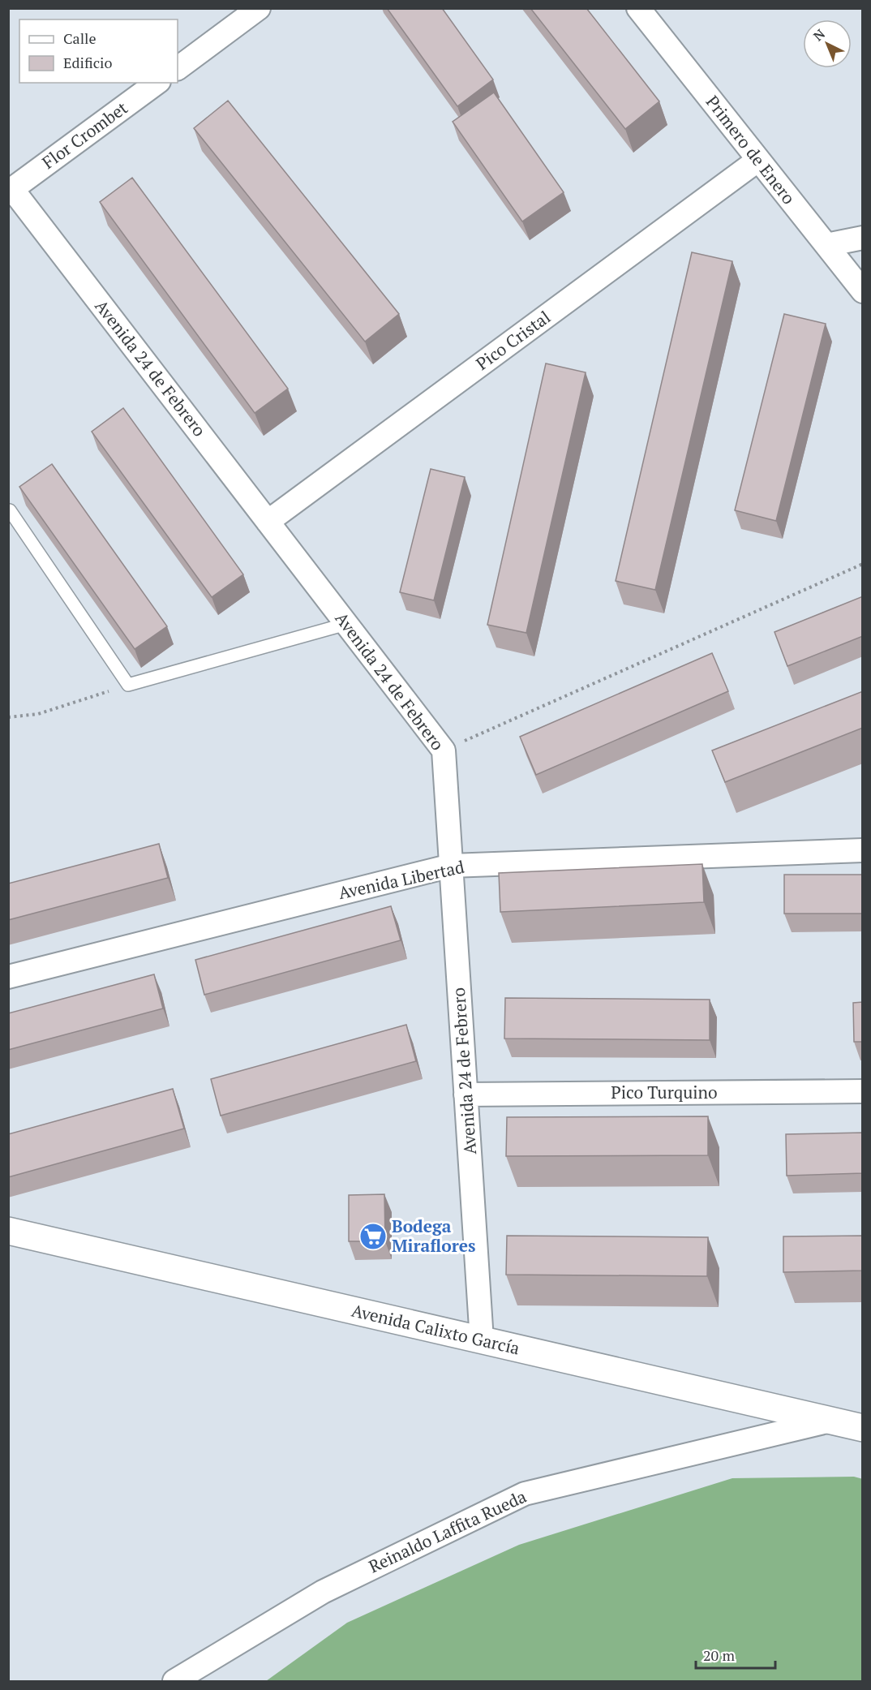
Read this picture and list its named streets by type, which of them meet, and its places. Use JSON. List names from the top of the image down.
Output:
{
  "streets": {
    "street": [
      "Flor Crombet",
      "Primero de Enero",
      "Pico Cristal",
      "Avenida 24 de Febrero",
      "Avenida Libertad",
      "Pico Turquino",
      "Avenida Calixto García",
      "Reinaldo Laffita Rueda"
    ]
  },
  "crossings": [
    ["Flor Crombet", "Avenida 24 de Febrero"],
    ["Primero de Enero", "Pico Cristal"],
    ["Pico Cristal", "Avenida 24 de Febrero"],
    ["Avenida 24 de Febrero", "Avenida Libertad"],
    ["Avenida 24 de Febrero", "Pico Turquino"],
    ["Avenida 24 de Febrero", "Avenida Calixto García"],
    ["Avenida Calixto García", "Reinaldo Laffita Rueda"]
  ],
  "places": {
    "supermarket": ["Bodega Miraflores"]
  },
  "legend": ["Calle", "Edificio"],
  "scale_bar": "20 m",
  "north": "top left"
}
